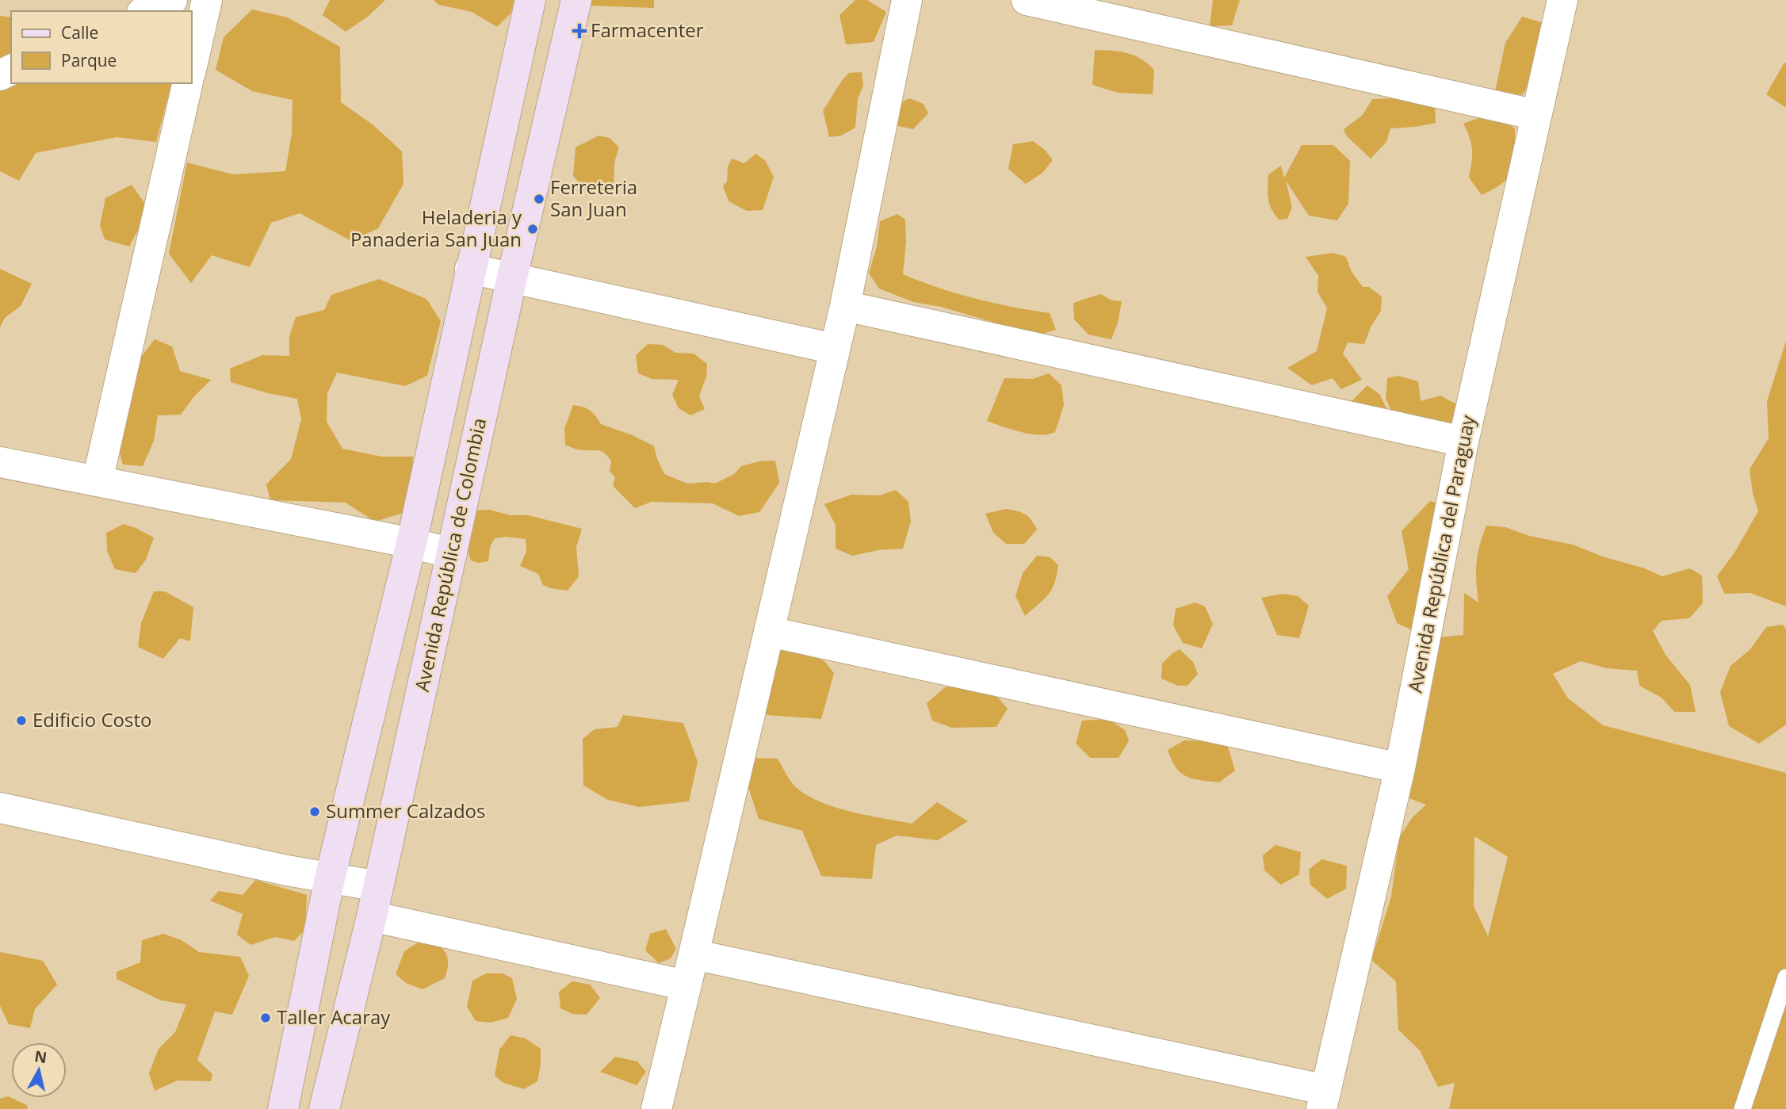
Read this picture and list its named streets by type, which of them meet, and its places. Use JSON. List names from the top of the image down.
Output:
{
  "streets": {
    "street": ["Avenida República del Paraguay", "Avenida República de Colombia"]
  },
  "places": {
    "health": ["Farmacenter"],
    "other": [
      "Ferreteria San Juan",
      "Heladeria y Panaderia San Juan",
      "Edificio Costo",
      "Summer Calzados",
      "Taller Acaray"
    ]
  },
  "legend": ["Calle", "Parque"],
  "north": "top"
}
